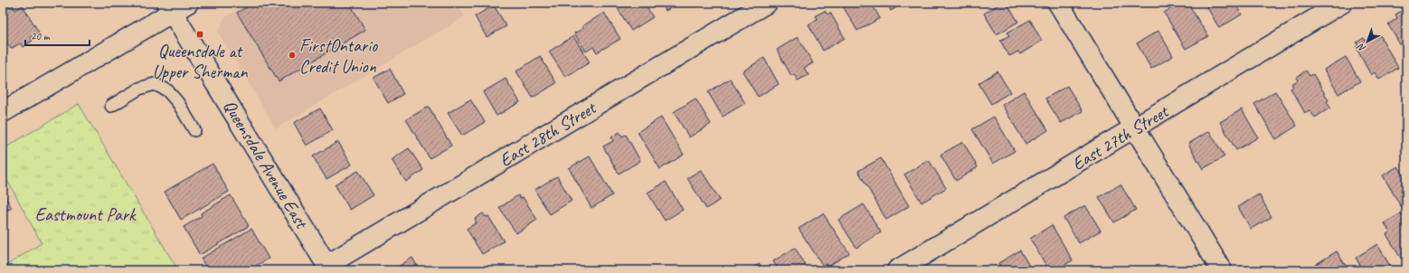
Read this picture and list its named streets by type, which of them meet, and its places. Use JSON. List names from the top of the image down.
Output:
{
  "streets": {
    "street": ["East 28th Street", "East 27th Street", "Queensdale Avenue East"]
  },
  "crossings": [
    ["East 28th Street", "Queensdale Avenue East"]
  ],
  "parks": ["Eastmount Park"],
  "places": {
    "transit": ["Queensdale at Upper Sherman"],
    "other": ["FirstOntario Credit Union"]
  },
  "scale_bar": "20 m",
  "north": "bottom left"
}
